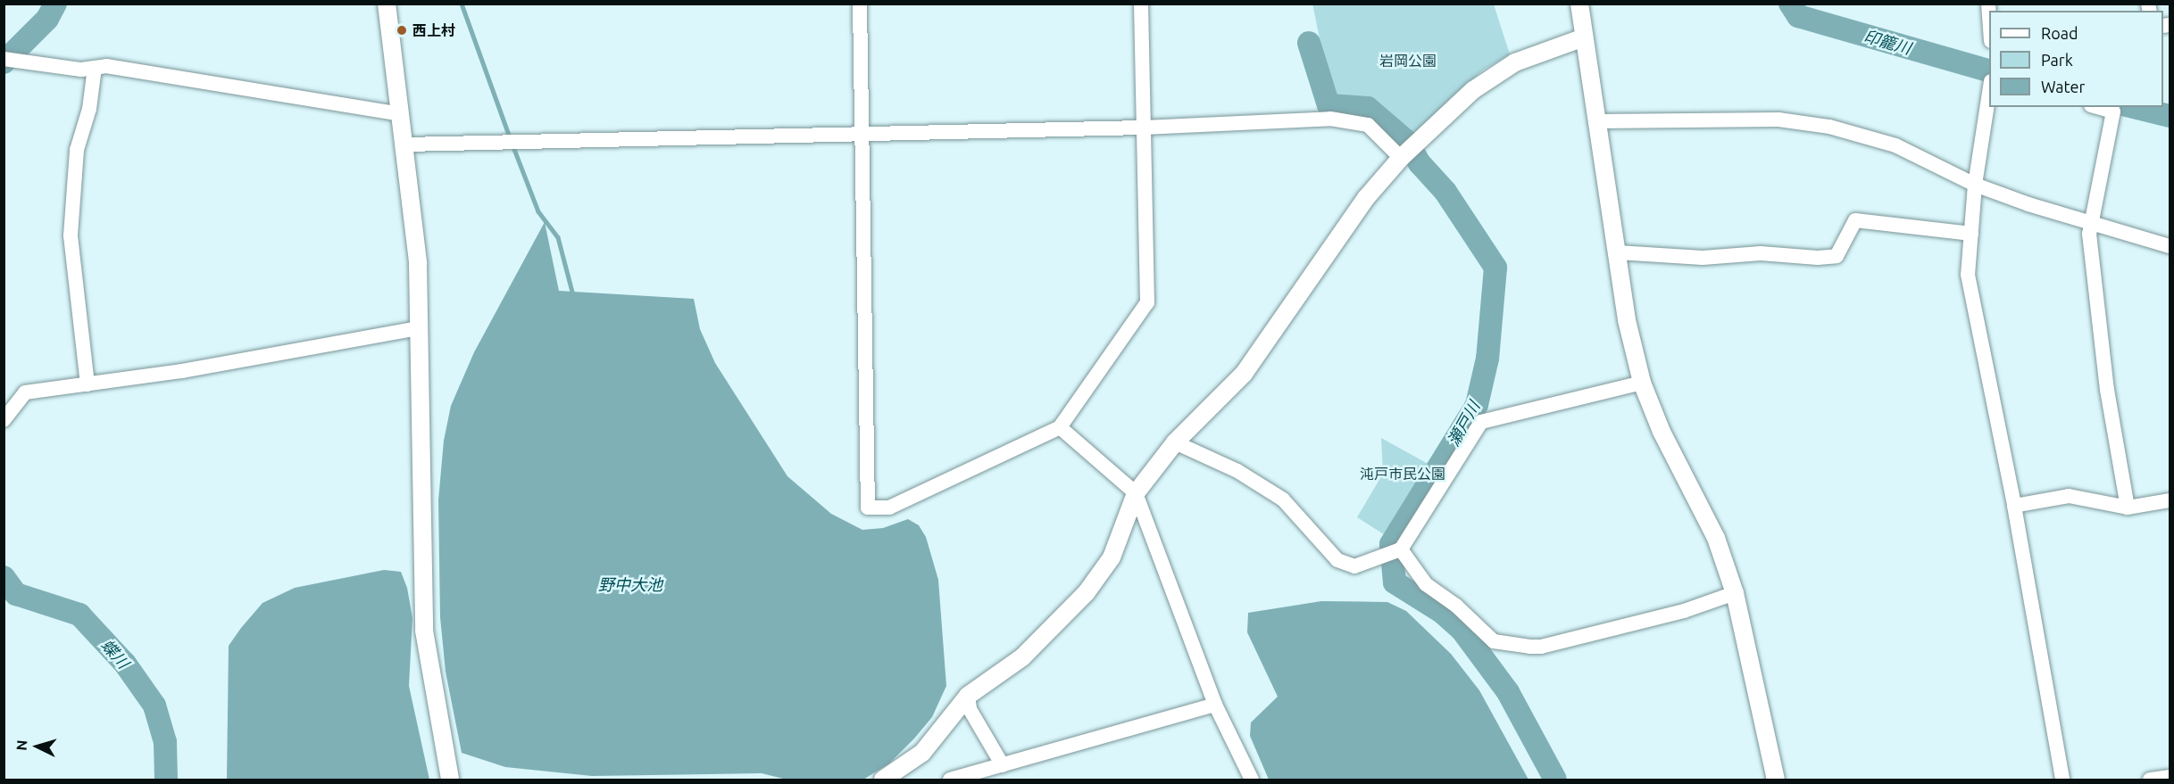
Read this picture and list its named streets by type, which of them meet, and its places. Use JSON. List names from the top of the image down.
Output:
{
  "water": [
    "印籠川",
    "瀬戸川",
    "野中大池",
    "蝶川"
  ],
  "parks": ["岩岡公園", "沌戸市民公園"],
  "places": ["西上村"],
  "legend": ["Road", "Park", "Water"],
  "north": "left"
}
